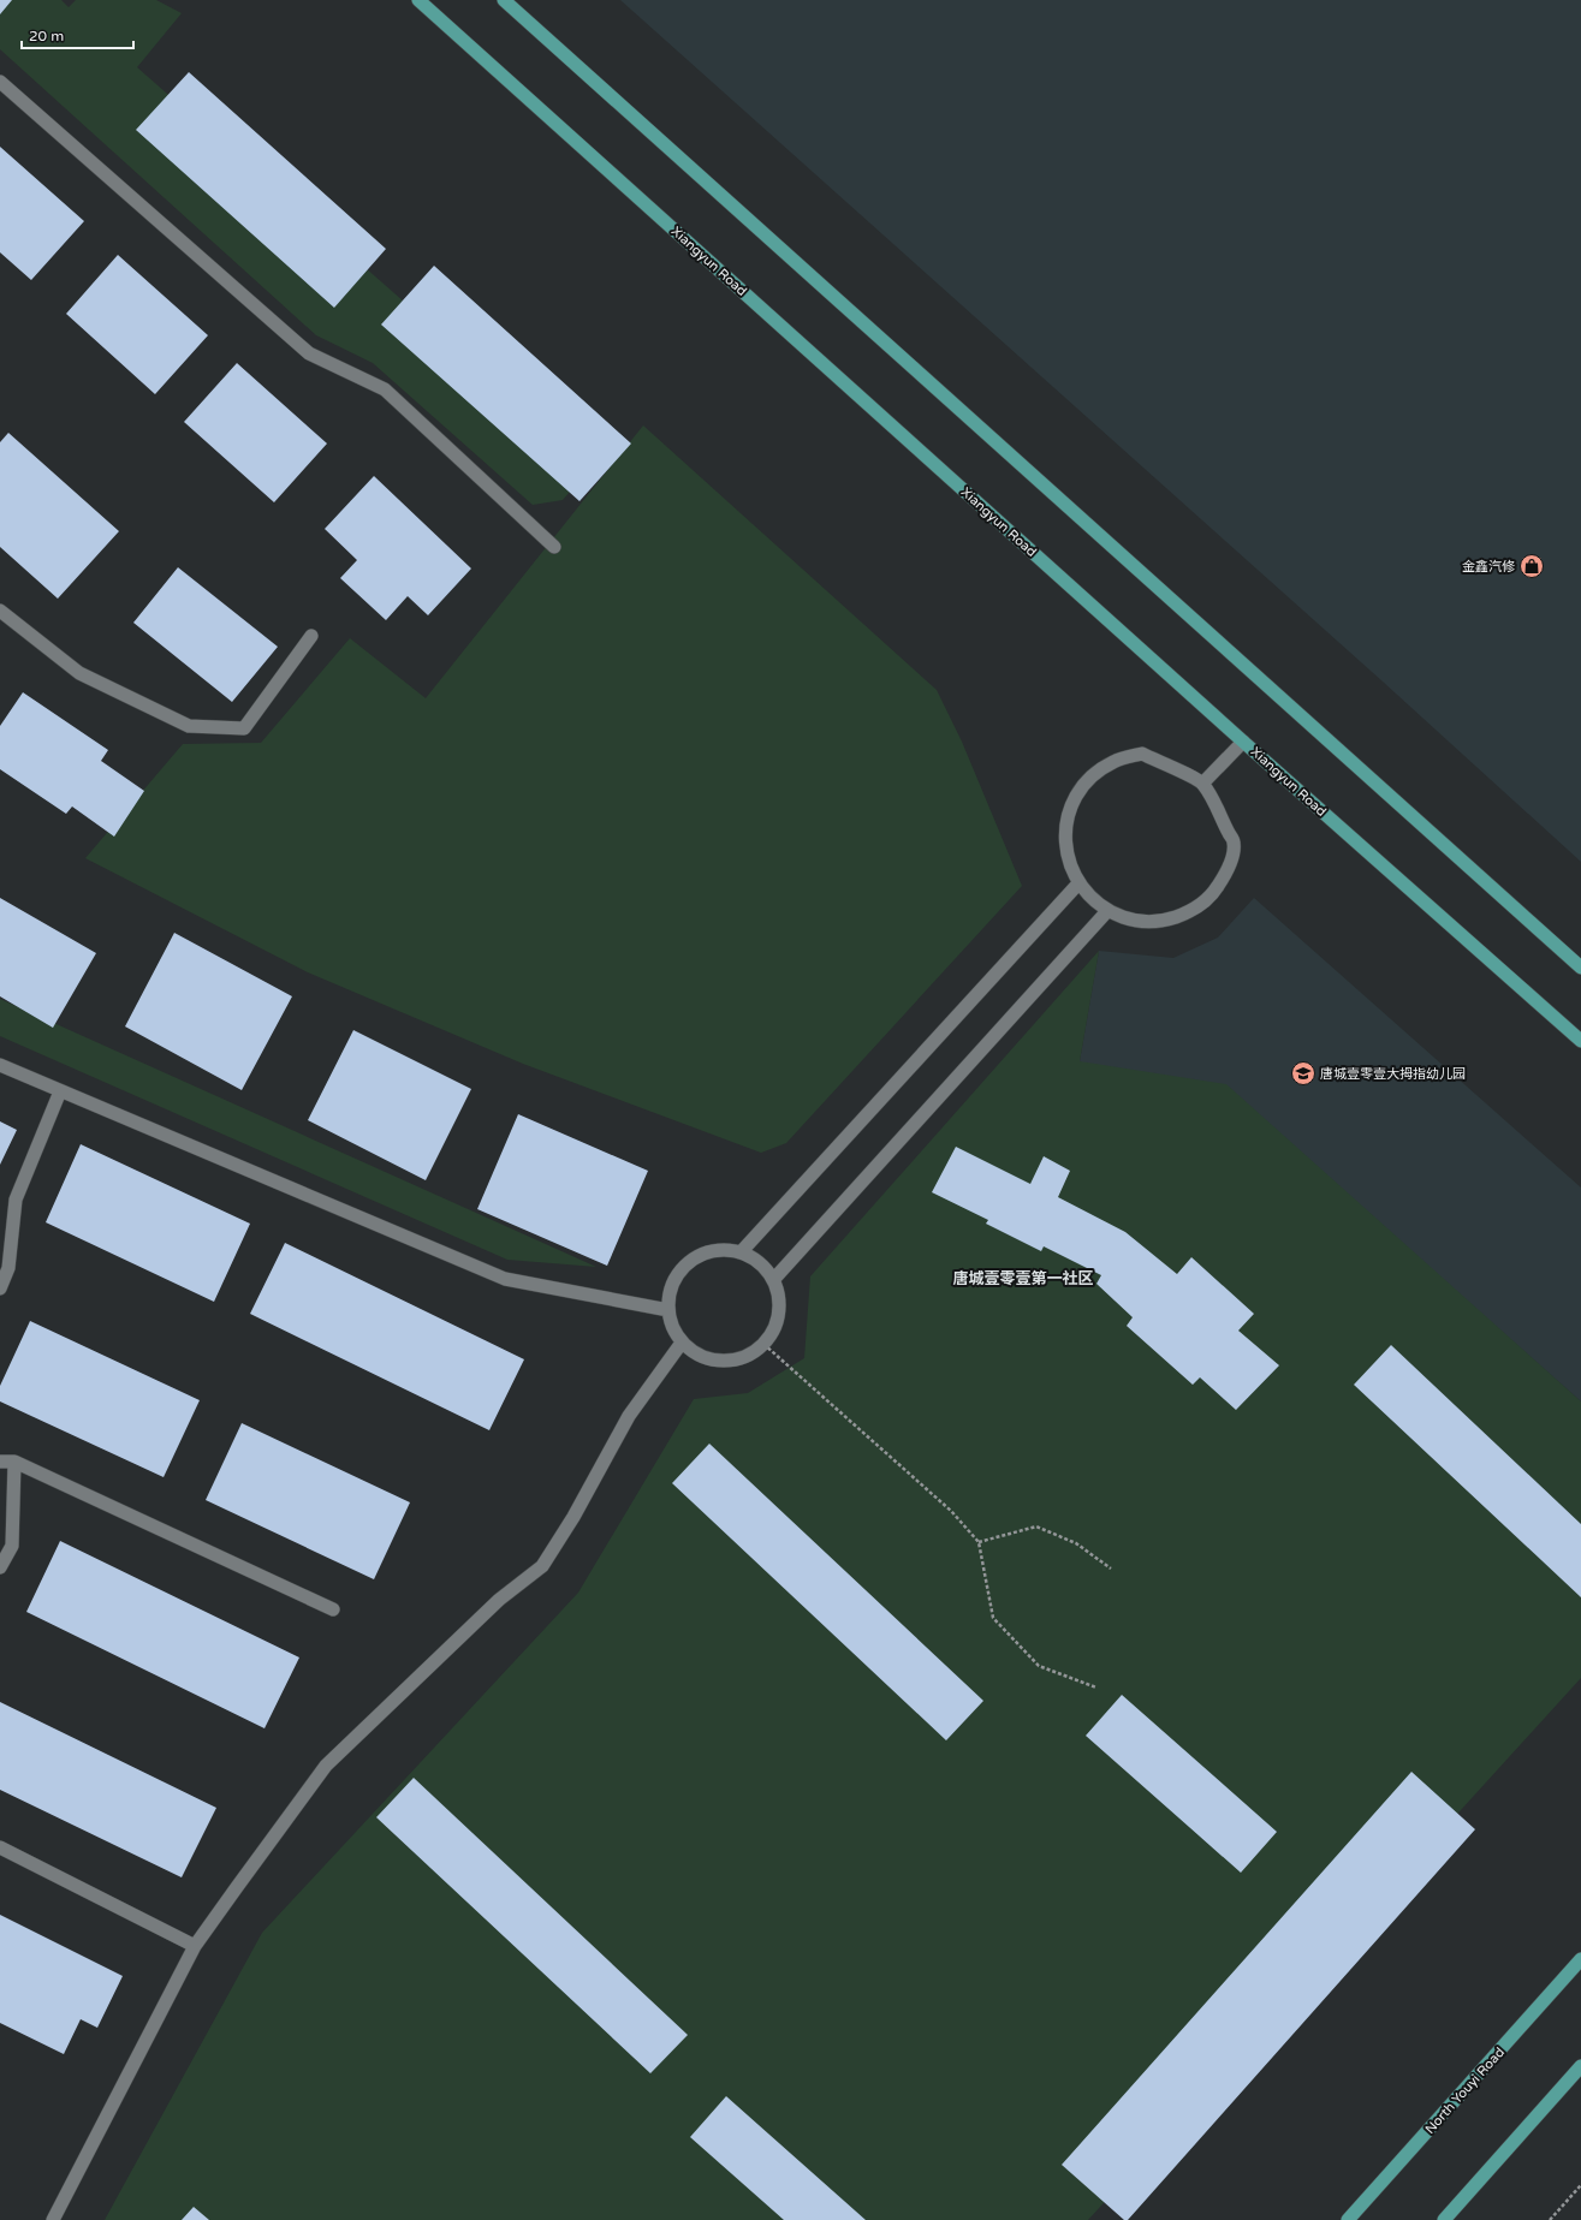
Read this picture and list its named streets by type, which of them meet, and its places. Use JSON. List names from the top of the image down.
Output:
{
  "streets": {
    "main road": ["Xiangyun Road", "North Youyi Road"]
  },
  "districts": ["唐城壹零壹第一社区"],
  "places": {
    "shop": ["金鑫汽修"],
    "school or university": ["唐城壹零壹大拇指幼儿园"]
  },
  "scale_bar": "20 m"
}
